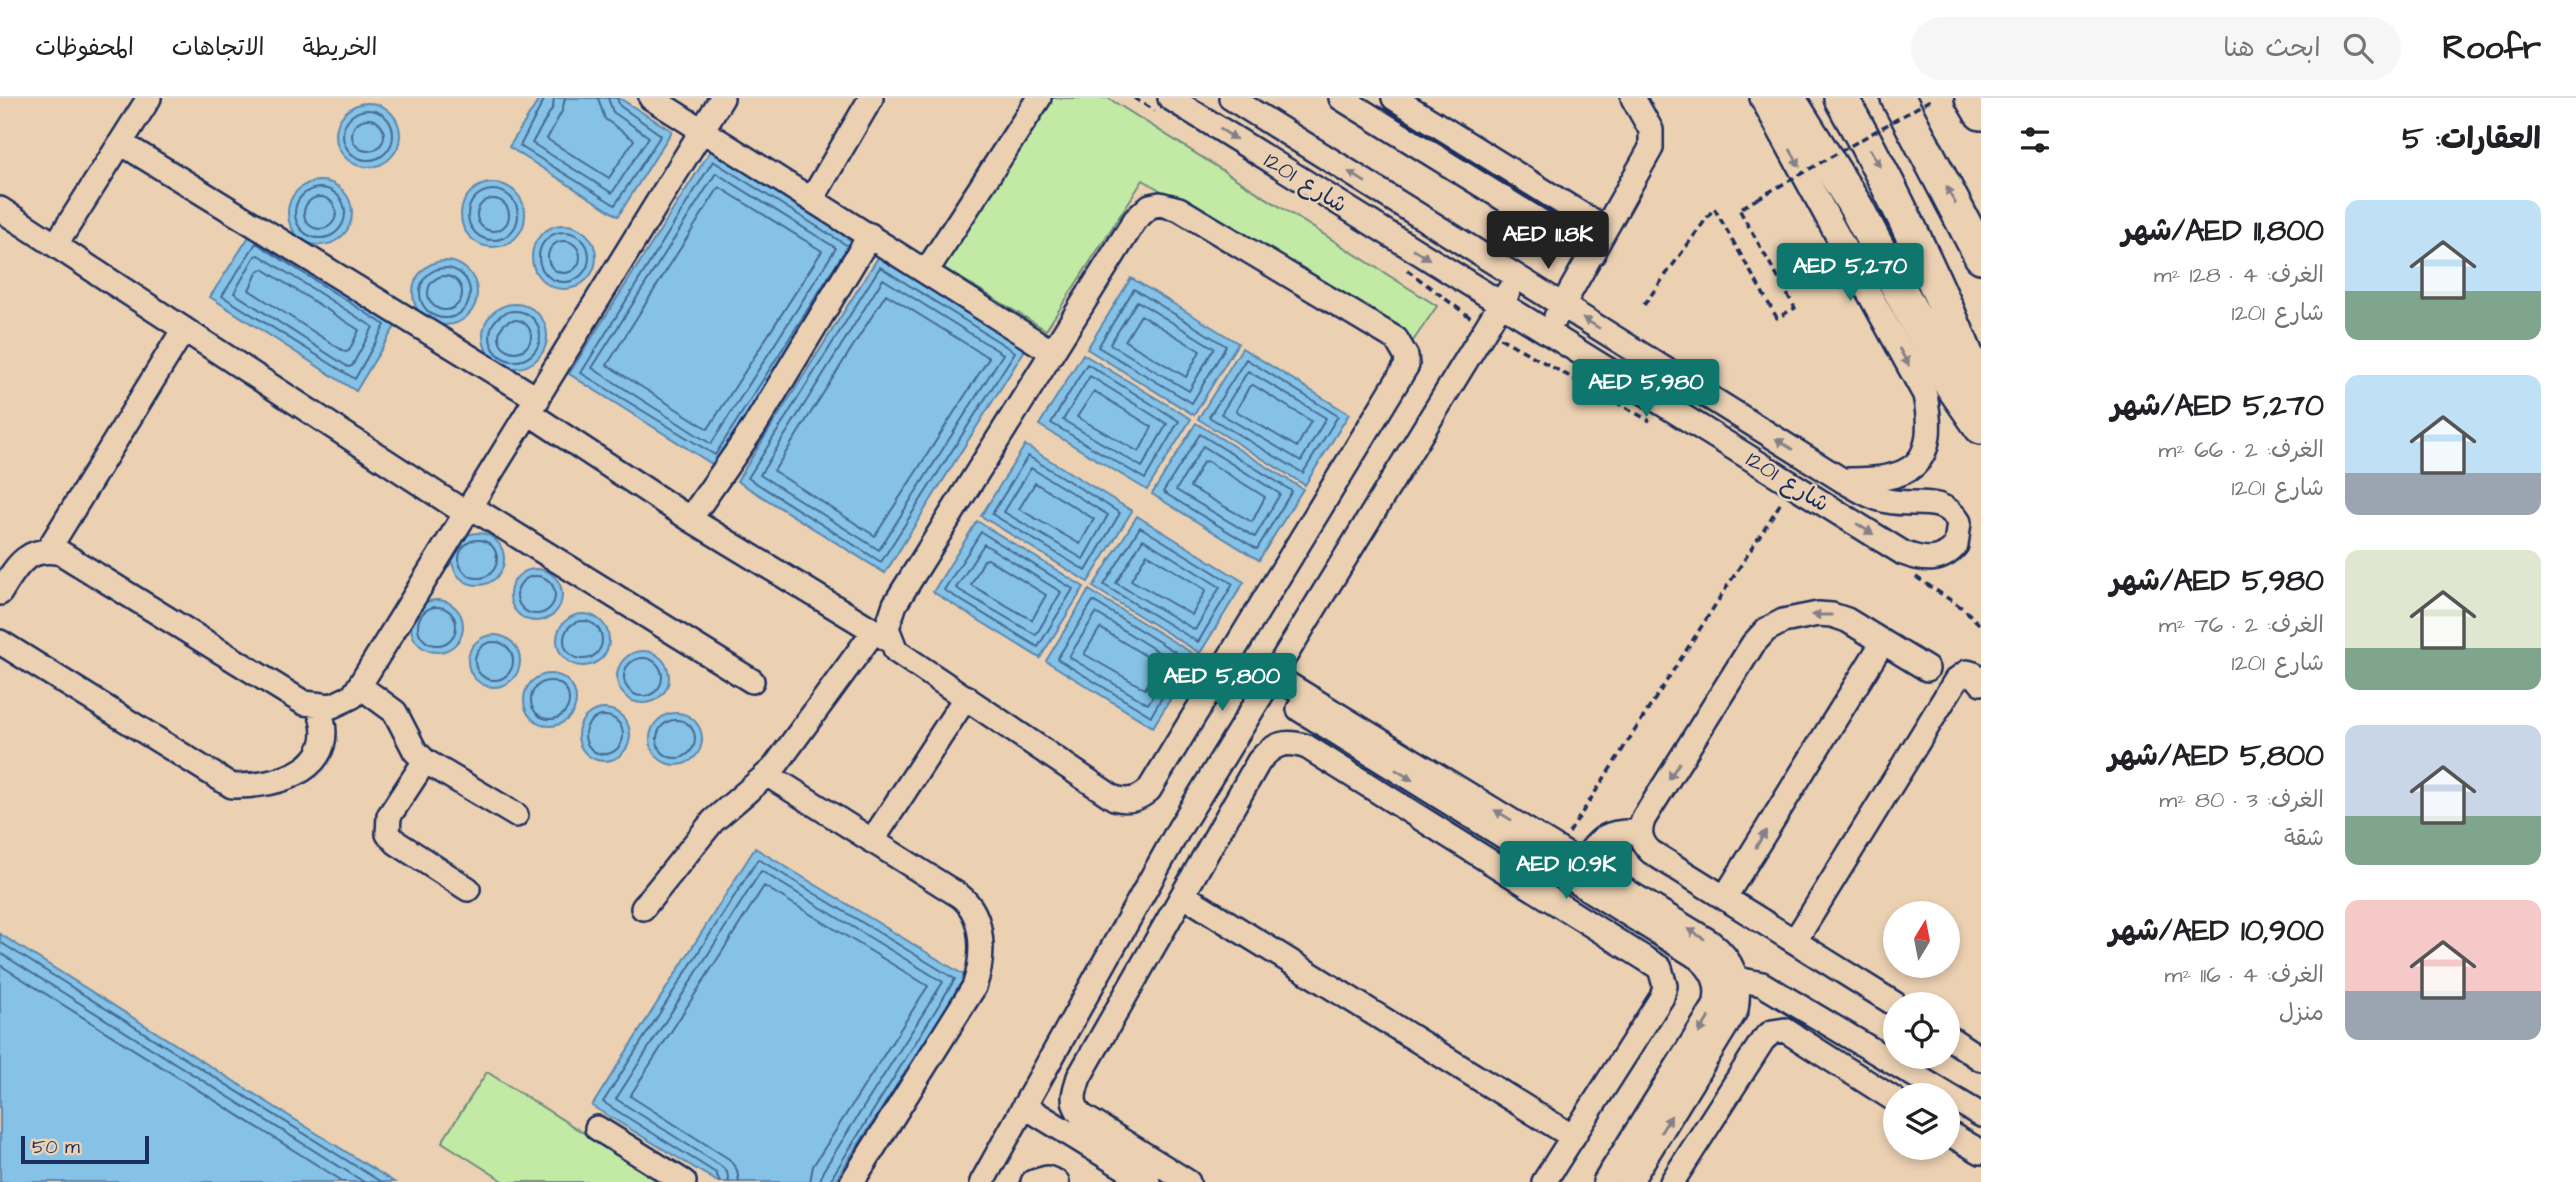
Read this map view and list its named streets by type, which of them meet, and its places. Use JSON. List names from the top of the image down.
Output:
{
  "streets": {
    "street": ["شارع 1201"]
  },
  "scale_bar": "50 m",
  "north": "top",
  "page": {
    "header": "Roofr",
    "search": "ابحث هنا",
    "nav": ["الخريطة", "الاتجاهات", "المحفوظات"],
    "heading": "العقارات: 5",
    "list": [
      {
        "name": "AED 11,800/شهر",
        "note": "الغرف: 4 · 128 m² · شارع 1201"
      },
      {
        "name": "AED 5,270/شهر",
        "note": "الغرف: 2 · 66 m² · شارع 1201"
      },
      {
        "name": "AED 5,980/شهر",
        "note": "الغرف: 2 · 76 m² · شارع 1201"
      },
      {
        "name": "AED 5,800/شهر",
        "note": "الغرف: 3 · 80 m² · شقة"
      },
      {
        "name": "AED 10,900/شهر",
        "note": "الغرف: 4 · 116 m² · منزل"
      }
    ],
    "price": [
      "AED 11.8K",
      "AED 5,270",
      "AED 5,980",
      "AED 5,800",
      "AED 10.9K"
    ],
    "scale": "50 m"
  }
}
